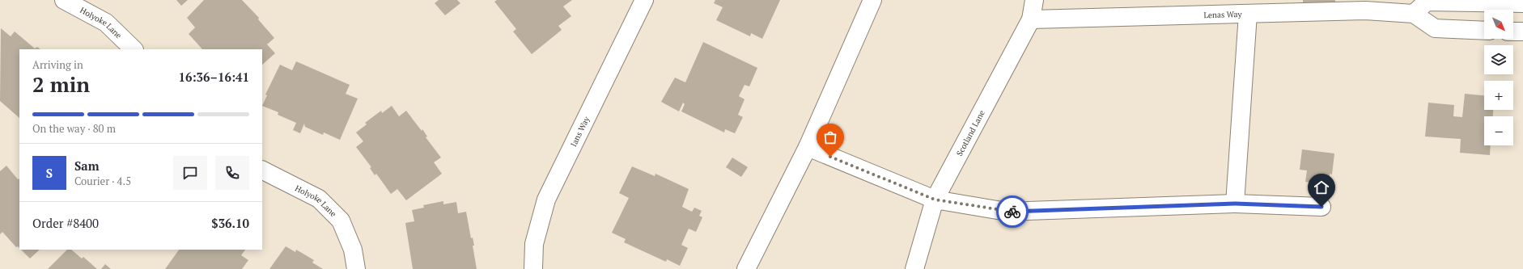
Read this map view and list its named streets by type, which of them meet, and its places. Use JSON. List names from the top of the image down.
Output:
{
  "streets": {
    "street": [
      "Lenas Way",
      "Holyoke Lane",
      "Ians Way",
      "Scotland Lane"
    ]
  },
  "crossings": [
    ["Lenas Way", "Scotland Lane"]
  ],
  "north": "bottom right",
  "page": {
    "map_buttons": ["+", "−"],
    "heading": ["2 min", "Arriving in", "16:36–16:41"],
    "panel": [
      "Sam",
      "Courier · 4.5",
      "Order #8400",
      "$36.10"
    ],
    "bar": "On the way · 80 m",
    "round": "S"
  }
}
